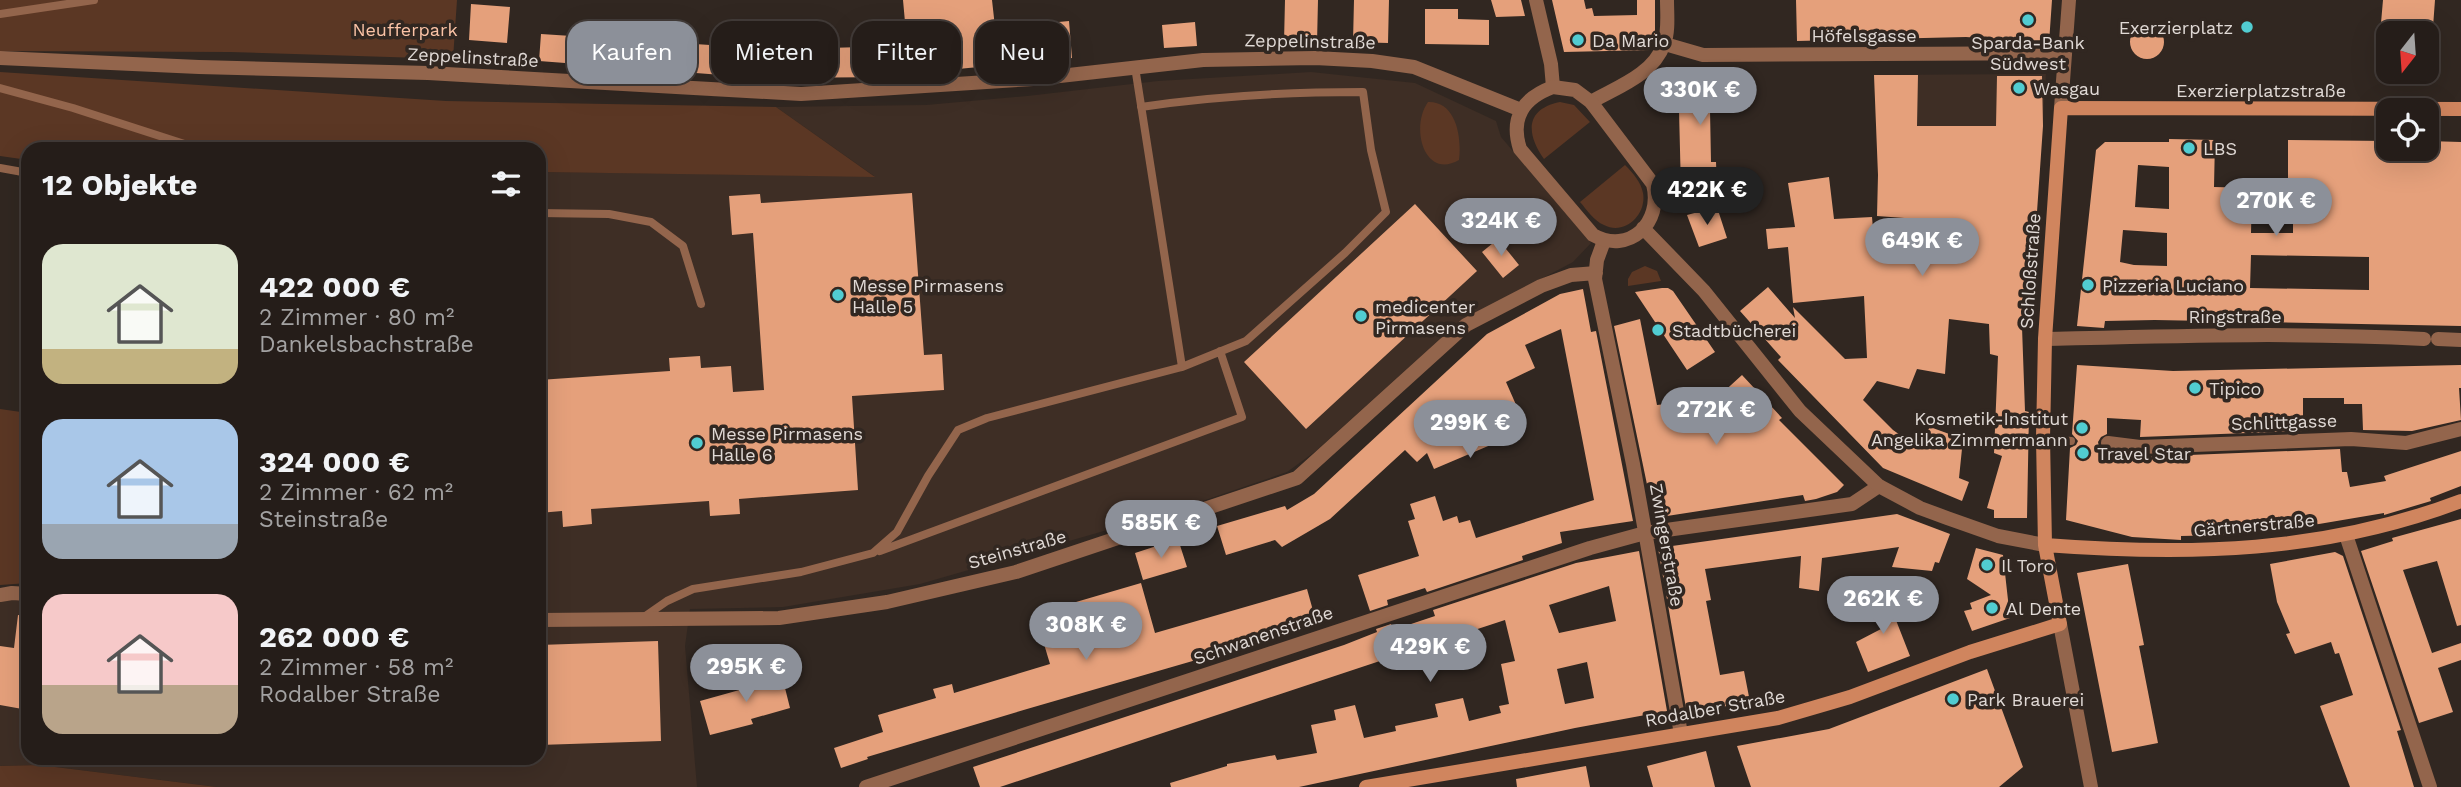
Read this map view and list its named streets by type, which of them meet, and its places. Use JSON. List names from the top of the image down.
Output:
{
  "streets": {
    "main road": [
      "Exerzierplatzstraße",
      "Schloßstraße",
      "Gärtnerstraße",
      "Rodalber Straße"
    ],
    "street": [
      "Höfelsgasse",
      "Zeppelinstraße",
      "Ringstraße",
      "Schlittgasse",
      "Zwingerstraße",
      "Steinstraße",
      "Schwanenstraße"
    ]
  },
  "crossings": [
    ["Höfelsgasse", "Schloßstraße"],
    ["Exerzierplatzstraße", "Schloßstraße"],
    ["Schloßstraße", "Ringstraße"],
    ["Schloßstraße", "Gärtnerstraße"],
    ["Schloßstraße", "Rodalber Straße"],
    ["Zwingerstraße", "Steinstraße"],
    ["Zwingerstraße", "Schwanenstraße"],
    ["Zwingerstraße", "Rodalber Straße"]
  ],
  "parks": ["Neufferpark"],
  "places": [
    "Sparda-Bank Südwest",
    "Exerzierplatz",
    "Da Mario",
    "Wasgau",
    "LBS",
    "Pizzeria Luciano",
    "Messe Pirmasens Halle 5",
    "medicenter Pirmasens",
    "Stadtbücherei",
    "Tipico",
    "Kosmetik-Institut Angelika Zimmermann",
    "Messe Pirmasens Halle 6",
    "Travel Star",
    "Il Toro",
    "Al Dente",
    "Park Brauerei"
  ],
  "north": "bottom",
  "page": {
    "chip": [
      "Kaufen",
      "Mieten",
      "Filter",
      "Neu"
    ],
    "price": [
      "330K €",
      "422K €",
      "270K €",
      "324K €",
      "649K €",
      "272K €",
      "299K €",
      "585K €",
      "262K €",
      "308K €",
      "429K €",
      "295K €"
    ],
    "heading": "12 Objekte",
    "list": [
      {
        "name": "422 000 €",
        "note": "2 Zimmer · 80 m² · Dankelsbachstraße"
      },
      {
        "name": "324 000 €",
        "note": "2 Zimmer · 62 m² · Steinstraße"
      },
      {
        "name": "262 000 €",
        "note": "2 Zimmer · 58 m² · Rodalber Straße"
      }
    ]
  }
}
